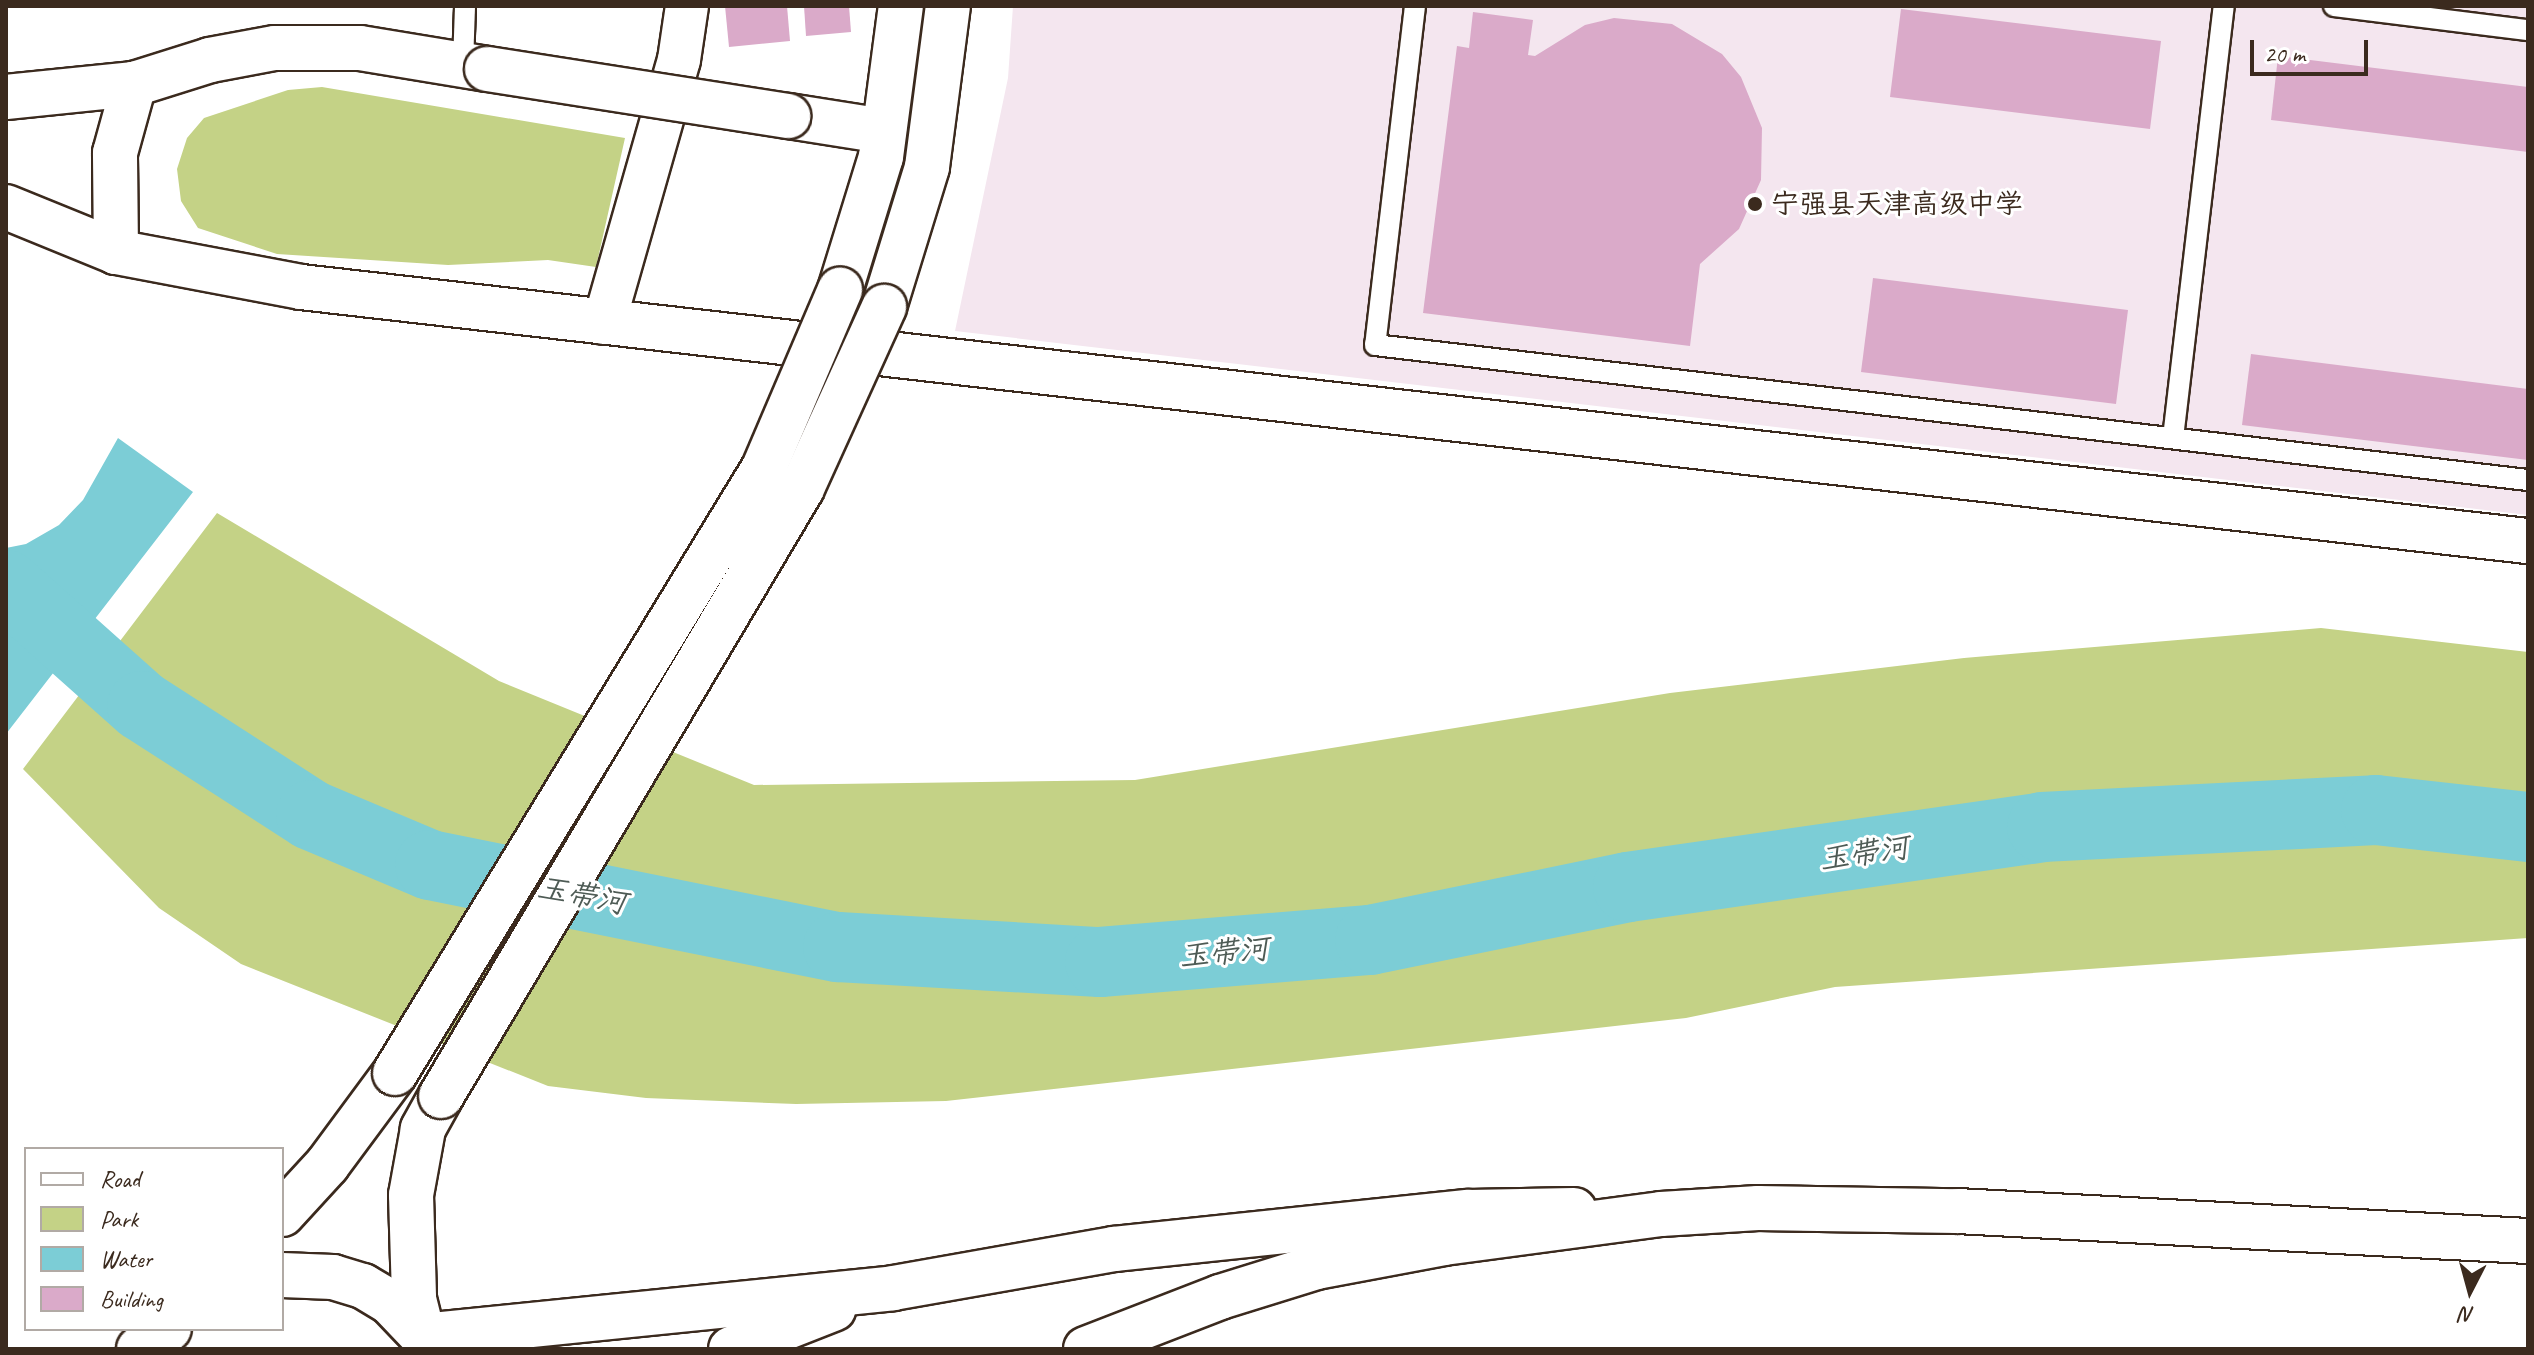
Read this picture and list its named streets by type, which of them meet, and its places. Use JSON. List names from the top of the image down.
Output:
{
  "water": ["玉带河"],
  "places": ["宁强县天津高级中学"],
  "legend": [
    "Road",
    "Park",
    "Water",
    "Building"
  ],
  "scale_bar": "20 m",
  "north": "bottom"
}
